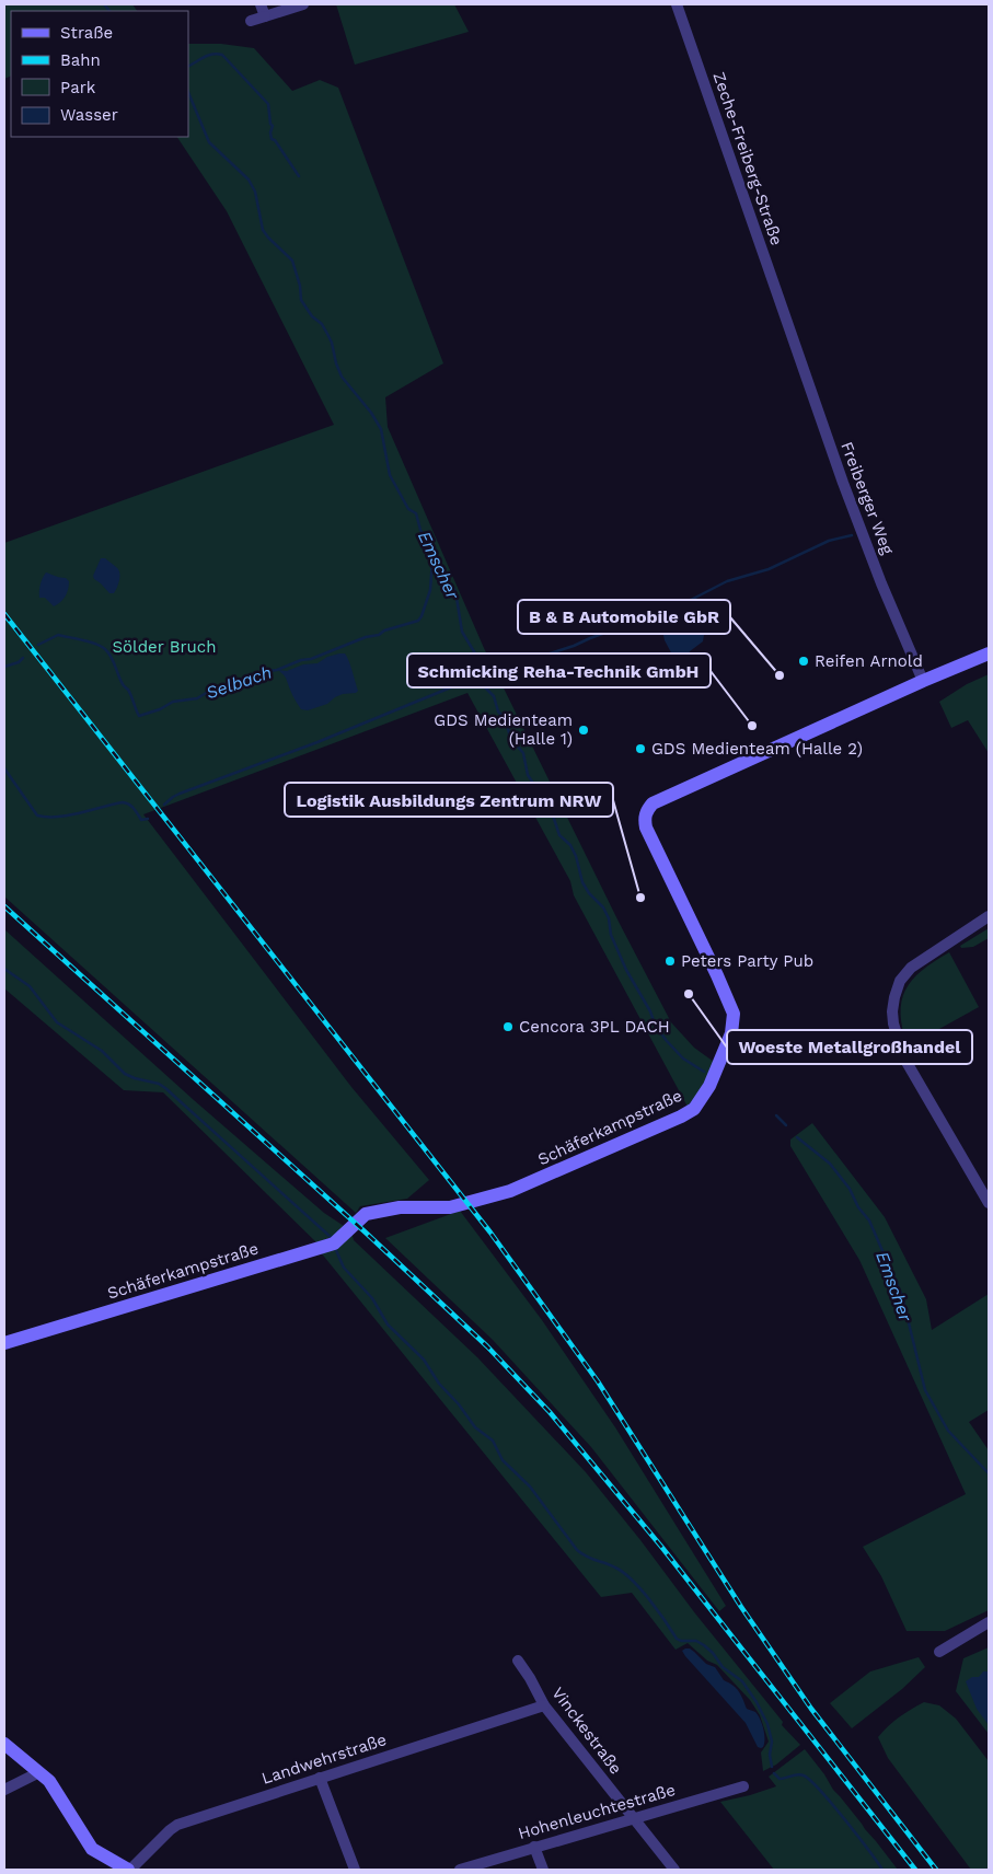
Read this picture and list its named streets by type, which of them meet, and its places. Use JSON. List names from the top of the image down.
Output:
{
  "streets": {
    "street": [
      "Zeche-Freiberg-Straße",
      "Freiberger Weg",
      "Schäferkampstraße",
      "Vinckestraße",
      "Landwehrstraße",
      "Hohenleuchtestraße"
    ]
  },
  "crossings": [
    ["Zeche-Freiberg-Straße", "Freiberger Weg"],
    ["Freiberger Weg", "Schäferkampstraße"],
    ["Vinckestraße", "Landwehrstraße"],
    ["Vinckestraße", "Hohenleuchtestraße"]
  ],
  "water": ["Emscher", "Selbach"],
  "parks": ["Sölder Bruch"],
  "places": [
    "Reifen Arnold",
    "B & B Automobile GbR",
    "Schmicking Reha-Technik GmbH",
    "GDS Medienteam (Halle 1)",
    "GDS Medienteam (Halle 2)",
    "Logistik Ausbildungs Zentrum NRW",
    "Peters Party Pub",
    "Woeste Metallgroßhandel",
    "Cencora 3PL DACH"
  ],
  "legend": [
    "Straße",
    "Bahn",
    "Park",
    "Wasser"
  ]
}
